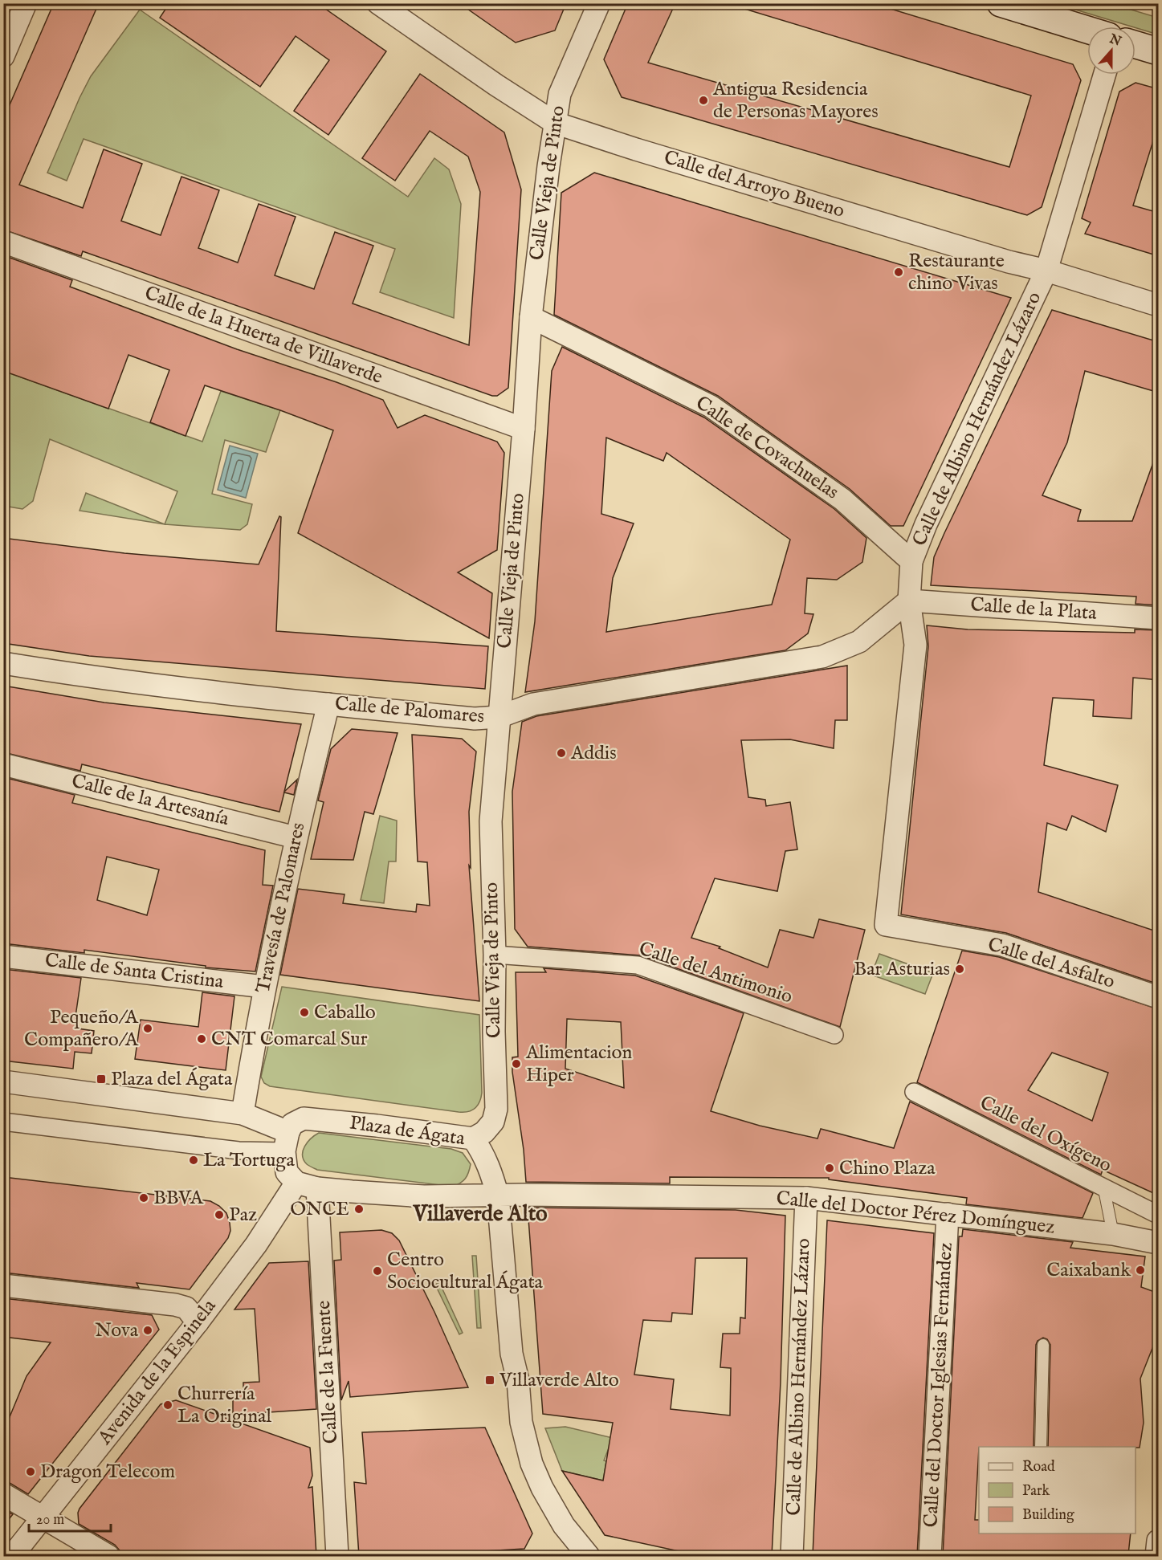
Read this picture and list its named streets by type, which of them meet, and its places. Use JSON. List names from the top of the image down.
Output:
{
  "streets": {
    "street": [
      "Calle Vieja de Pinto",
      "Calle del Arroyo Bueno",
      "Calle de la Huerta de Villaverde",
      "Calle de Albino Hernández Lázaro",
      "Calle de Covachuelas",
      "Calle de la Plata",
      "Calle de Palomares",
      "Calle de la Artesanía",
      "Travesía de Palomares",
      "Calle del Asfalto",
      "Calle de Santa Cristina",
      "Calle del Antimonio",
      "Plaza de Ágata",
      "Calle del Oxígeno",
      "Calle del Doctor Pérez Domínguez",
      "Avenida de la Espinela",
      "Calle de la Fuente",
      "Calle del Doctor Iglesias Fernández"
    ]
  },
  "crossings": [
    ["Calle Vieja de Pinto", "Calle del Arroyo Bueno"],
    ["Calle Vieja de Pinto", "Calle de la Huerta de Villaverde"],
    ["Calle Vieja de Pinto", "Calle de Covachuelas"],
    ["Calle Vieja de Pinto", "Calle de Palomares"],
    ["Calle Vieja de Pinto", "Calle del Antimonio"],
    ["Calle Vieja de Pinto", "Plaza de Ágata"],
    ["Calle del Arroyo Bueno", "Calle de Albino Hernández Lázaro"],
    ["Calle de Albino Hernández Lázaro", "Calle de Covachuelas"],
    ["Calle de Albino Hernández Lázaro", "Calle de la Plata"],
    ["Calle de Albino Hernández Lázaro", "Calle de Palomares"],
    ["Calle de Albino Hernández Lázaro", "Calle del Asfalto"],
    ["Calle de Albino Hernández Lázaro", "Calle del Doctor Pérez Domínguez"],
    ["Calle de la Plata", "Calle de Palomares"],
    ["Calle de Palomares", "Travesía de Palomares"],
    ["Calle de la Artesanía", "Travesía de Palomares"],
    ["Travesía de Palomares", "Calle de Santa Cristina"],
    ["Plaza de Ágata", "Calle del Doctor Pérez Domínguez"],
    ["Calle del Doctor Pérez Domínguez", "Calle del Doctor Iglesias Fernández"]
  ],
  "districts": ["Villaverde Alto"],
  "places": {
    "other": [
      "Antigua Residencia de Personas Mayores",
      "Restaurante chino Vivas",
      "Addis",
      "Bar Asturias",
      "Caballo",
      "Pequeño/A Compañero/A",
      "CNT Comarcal Sur",
      "Alimentacion Hiper",
      "La Tortuga",
      "Chino Plaza",
      "BBVA",
      "ONCE",
      "Paz",
      "Caixabank",
      "Centro Sociocultural Ágata",
      "Nova",
      "Churrería La Original",
      "Dragon Telecom"
    ],
    "transit": ["Plaza del Ágata", "Villaverde Alto"]
  },
  "legend": ["Road", "Park", "Building"],
  "scale_bar": "20 m",
  "north": "top"
}
